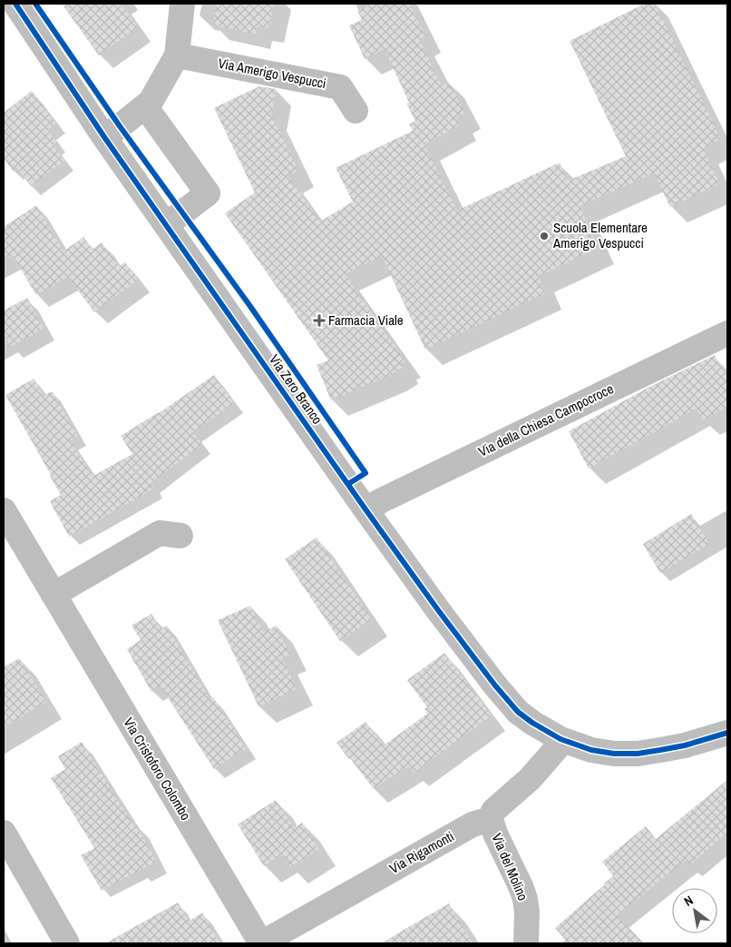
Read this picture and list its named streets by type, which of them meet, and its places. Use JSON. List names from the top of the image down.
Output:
{
  "streets": {
    "street": [
      "Via Amerigo Vespucci",
      "Via Zero Branco",
      "Via della Chiesa Campocroce",
      "Via Cristoforo Colombo",
      "Via Rigamonti",
      "Via del Molino"
    ]
  },
  "crossings": [
    ["Via Zero Branco", "Via della Chiesa Campocroce"],
    ["Via Cristoforo Colombo", "Via Rigamonti"],
    ["Via Rigamonti", "Via del Molino"]
  ],
  "places": {
    "other": ["Scuola Elementare Amerigo Vespucci"],
    "health": ["Farmacia Viale"]
  },
  "north": "top left"
}
